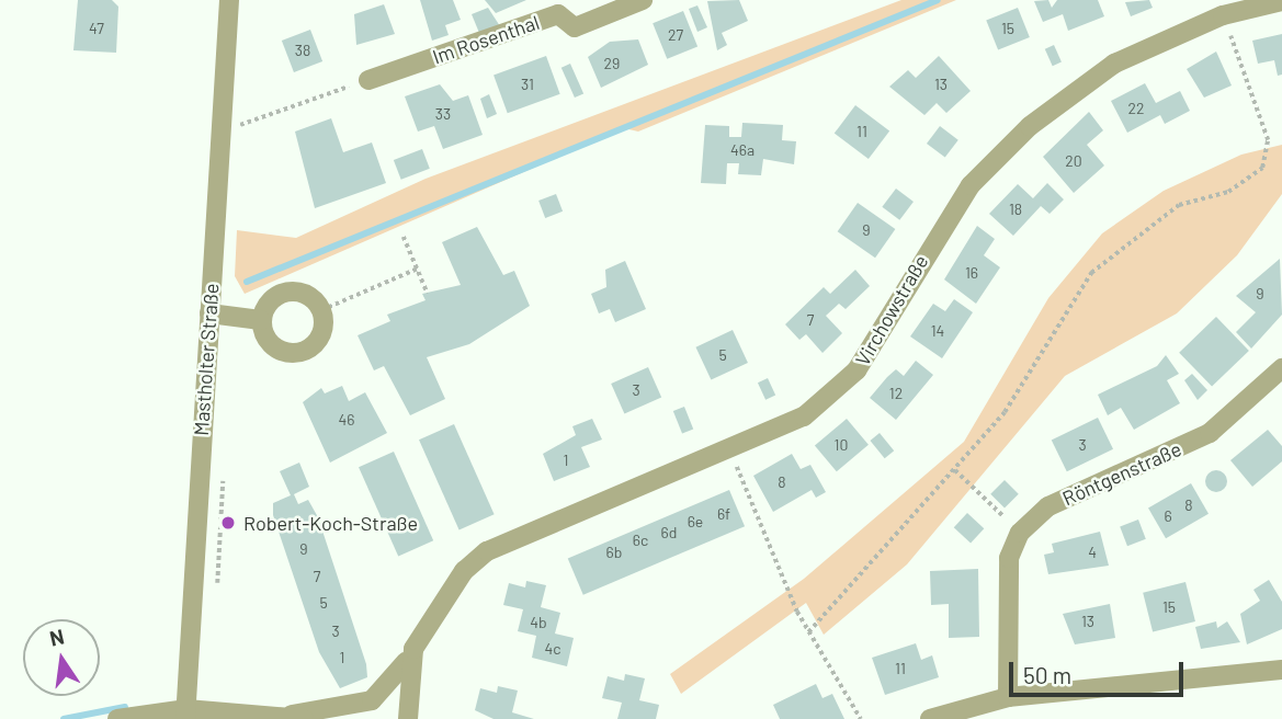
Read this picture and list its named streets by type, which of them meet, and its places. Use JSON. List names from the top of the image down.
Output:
{
  "streets": {
    "street": [
      "Im Rosenthal",
      "Virchowstraße",
      "Mastholter Straße",
      "Röntgenstraße"
    ]
  },
  "places": ["Robert-Koch-Straße"],
  "house_numbers": [
    "47",
    "15",
    "27",
    "38",
    "29",
    "31",
    "13",
    "22",
    "33",
    "11",
    "46a",
    "20",
    "18",
    "9",
    "16",
    "9",
    "7",
    "14",
    "5",
    "3",
    "12",
    "46",
    "10",
    "3",
    "1",
    "8",
    "8",
    "6f",
    "6",
    "6e",
    "6d",
    "6c",
    "9",
    "6b",
    "4",
    "7",
    "5",
    "15",
    "13",
    "4b",
    "3",
    "4c",
    "1",
    "11"
  ],
  "scale_bar": "50 m",
  "north": "top"
}
